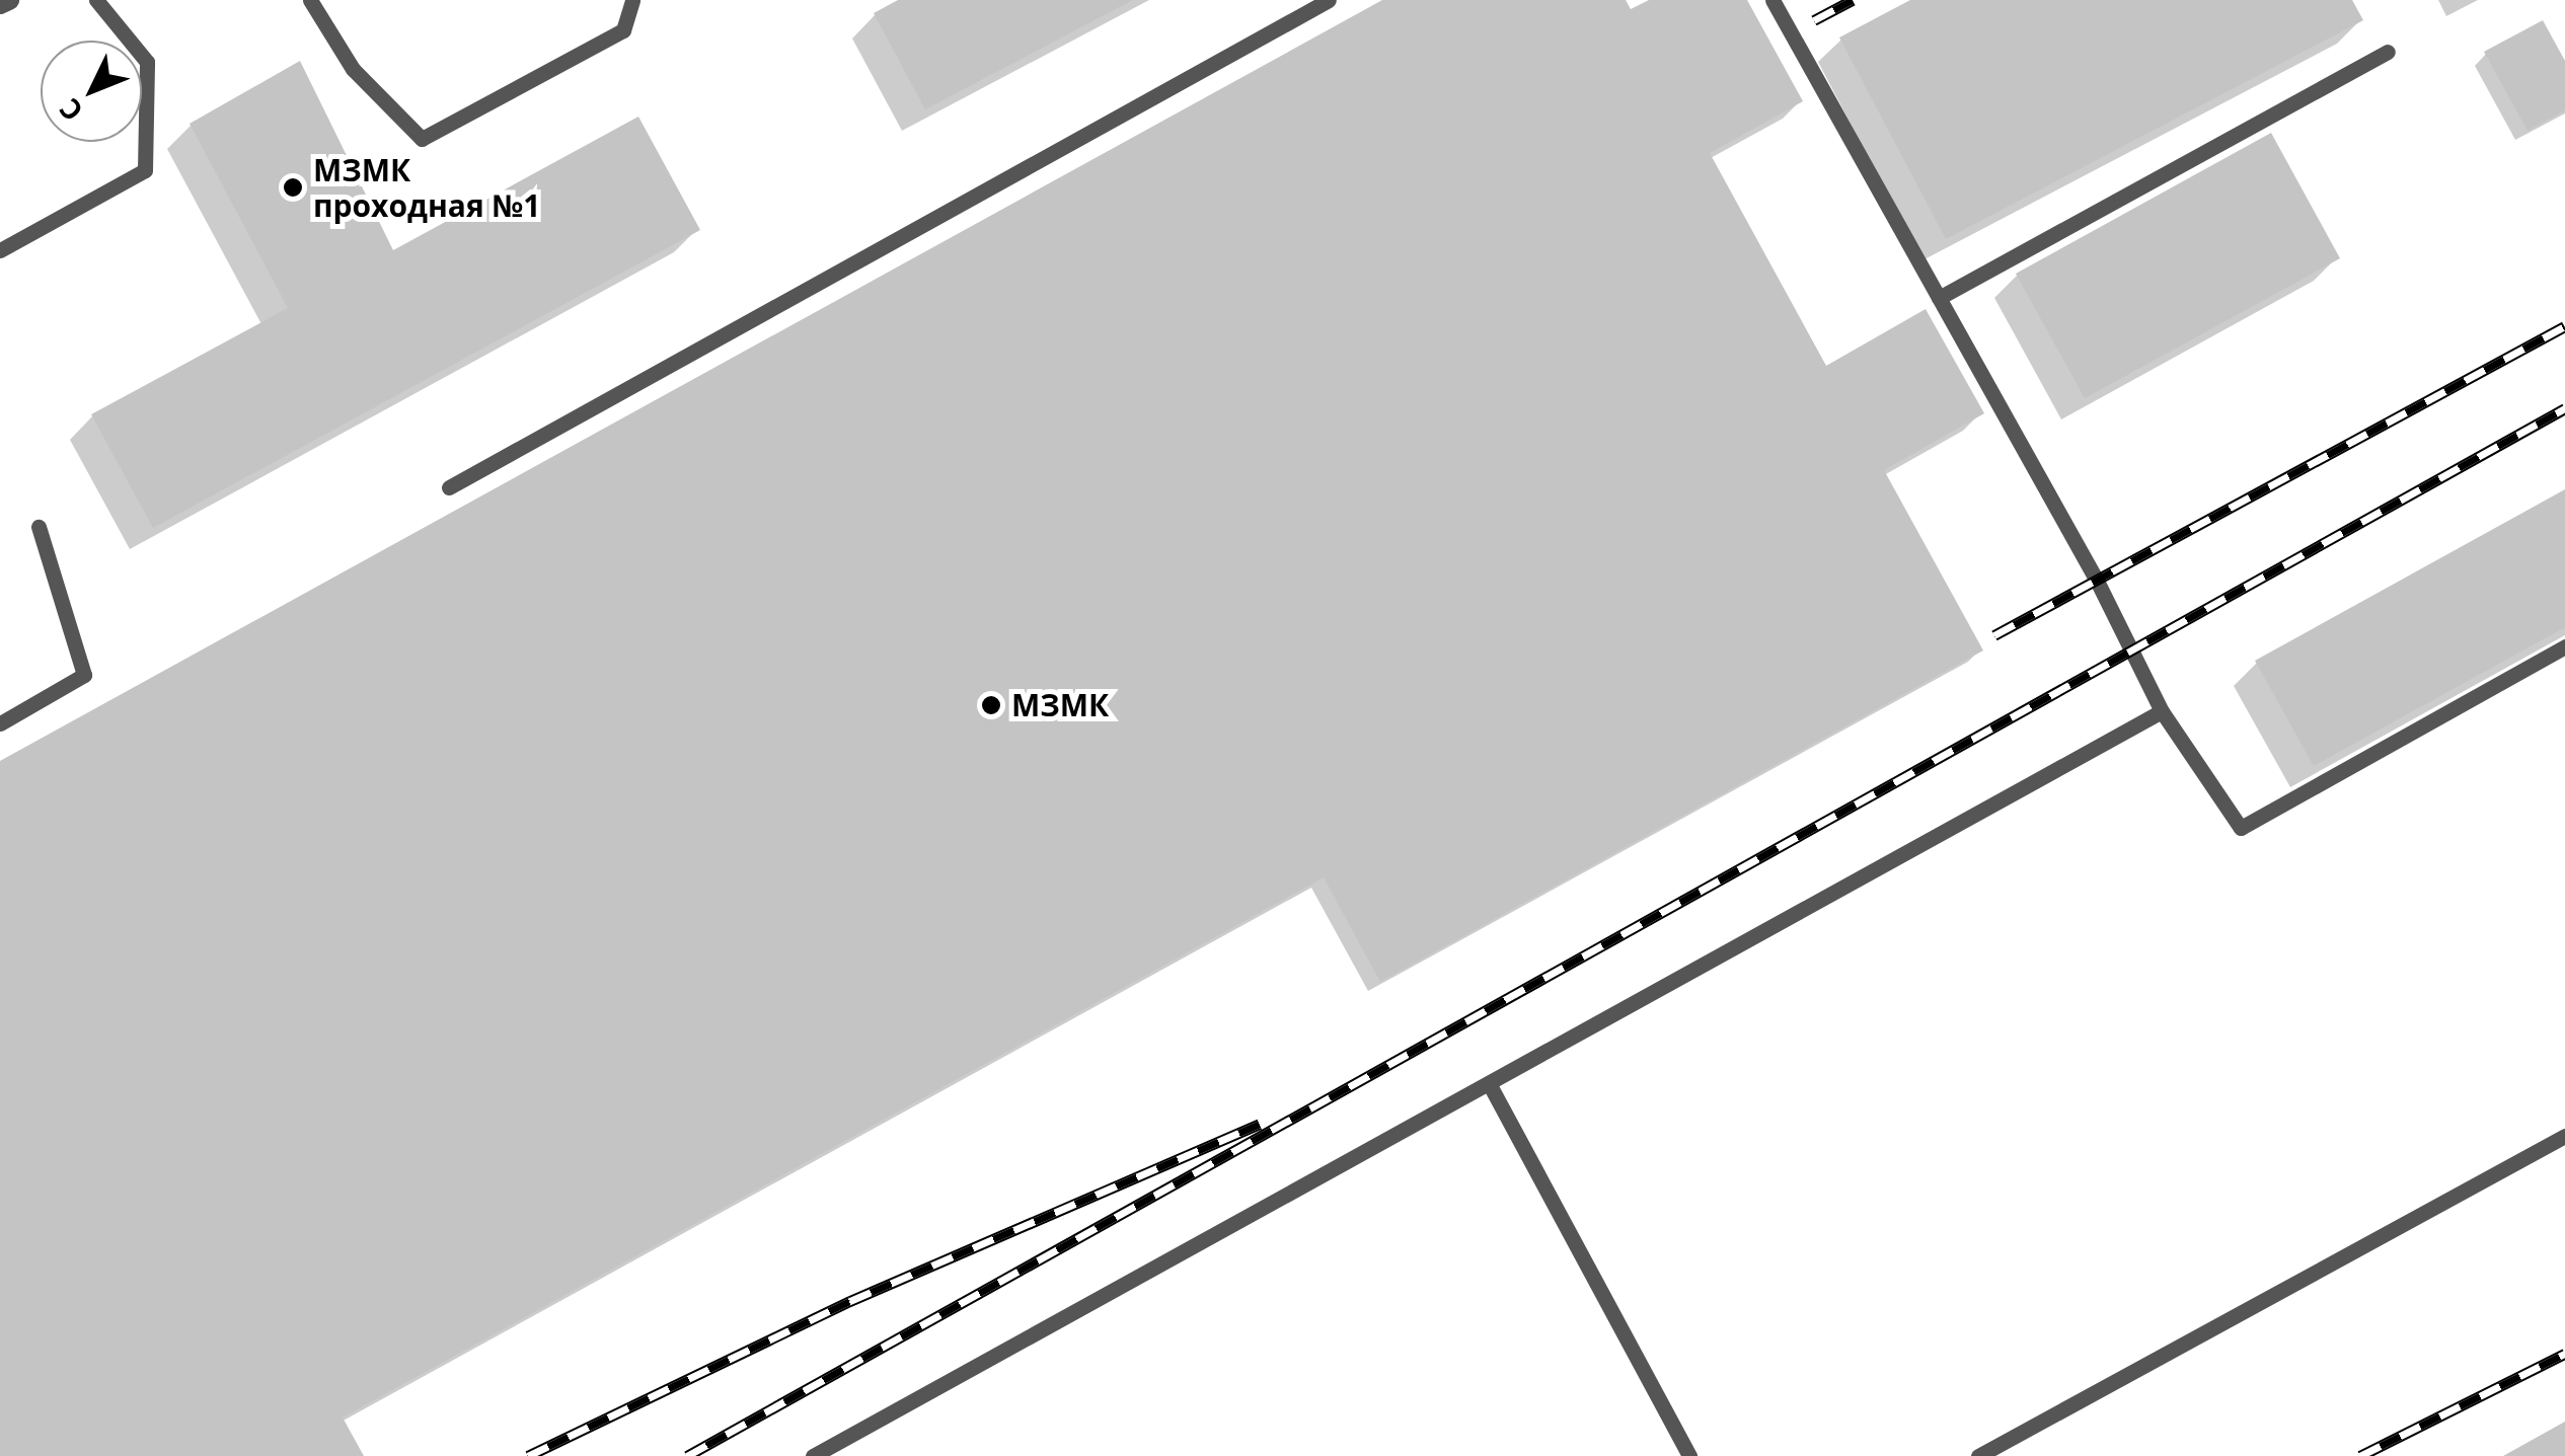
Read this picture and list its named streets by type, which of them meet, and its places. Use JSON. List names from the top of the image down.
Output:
{
  "places": ["МЗМК проходная №1", "МЗМК"],
  "north": "bottom left"
}
